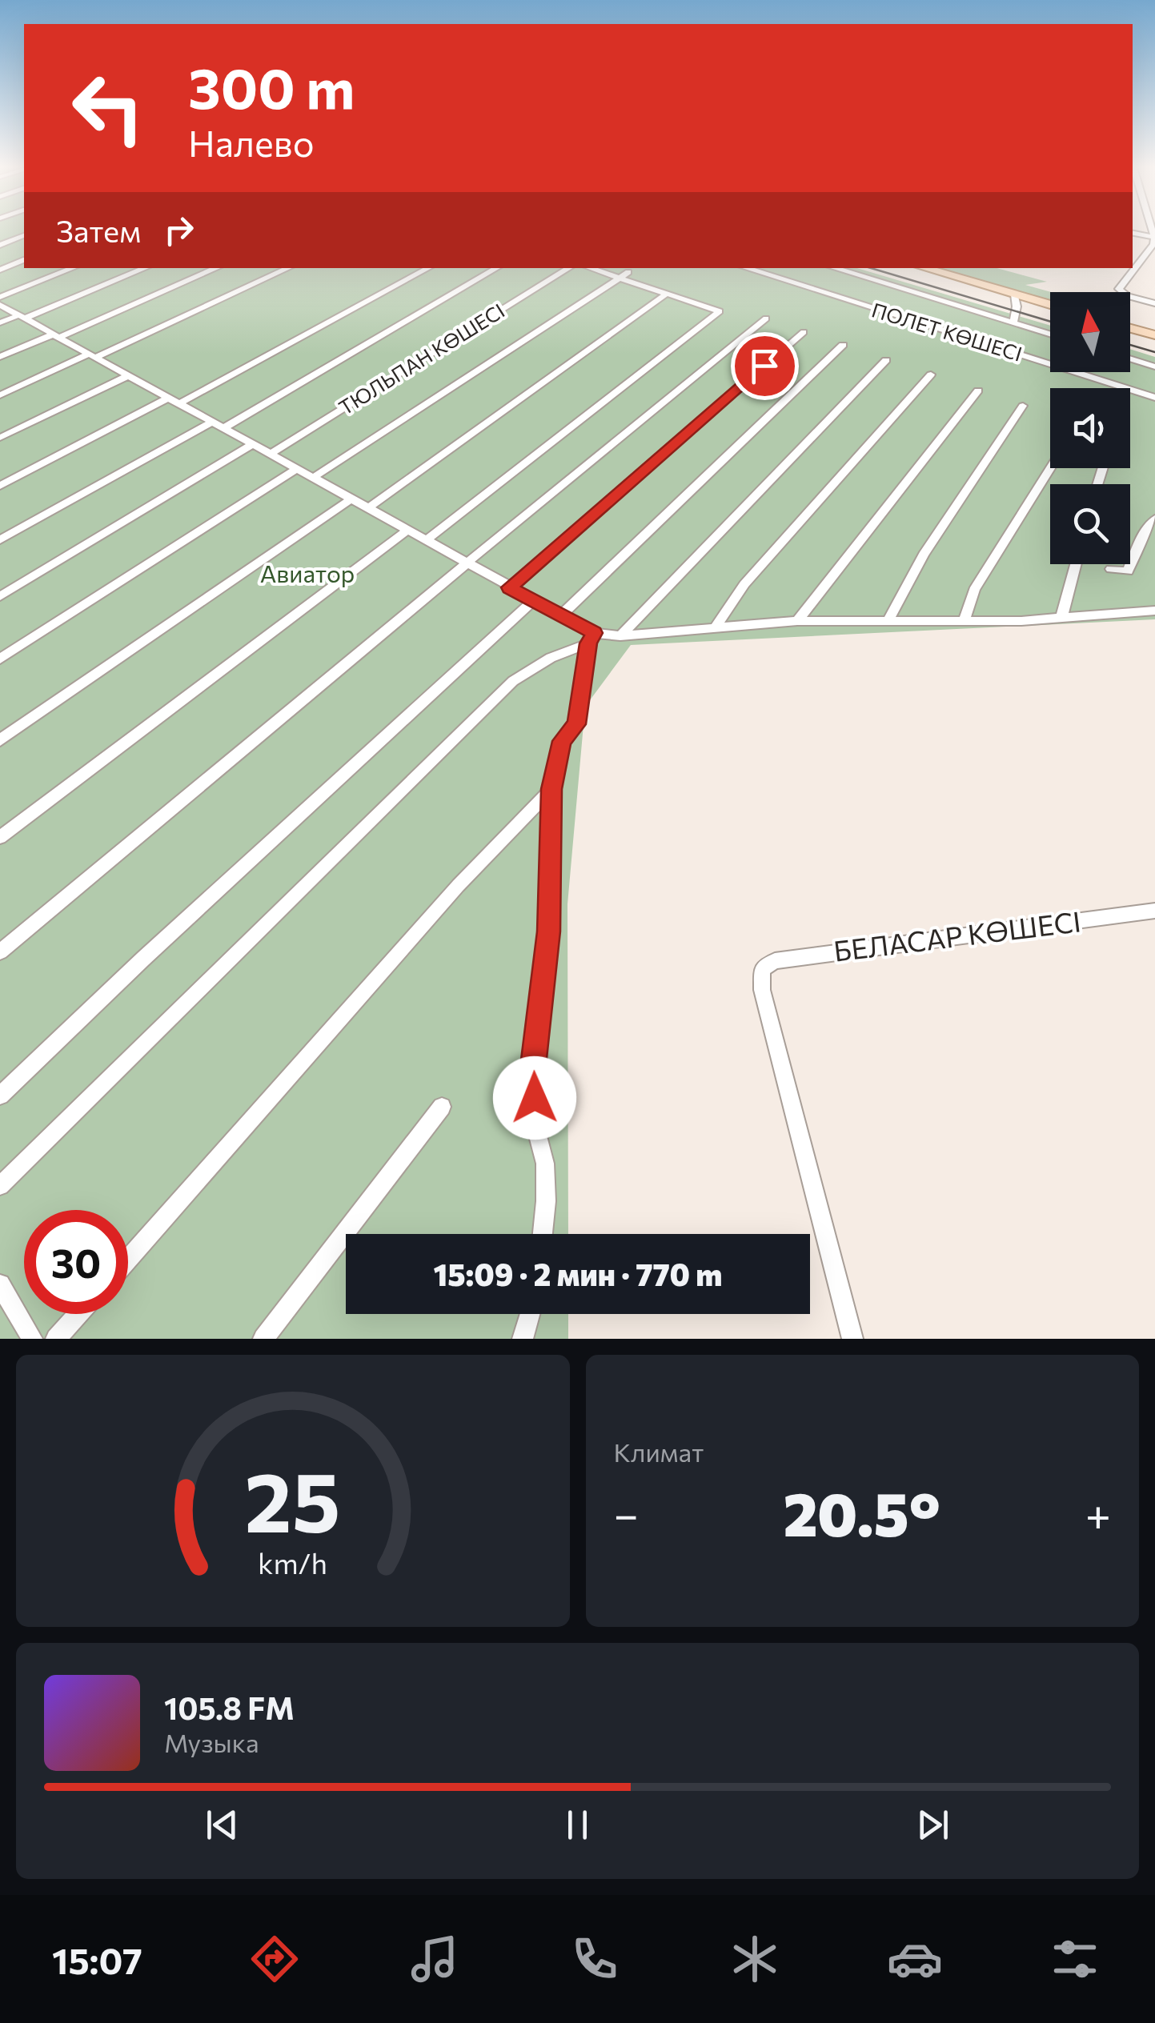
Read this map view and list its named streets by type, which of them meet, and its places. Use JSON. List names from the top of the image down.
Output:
{
  "streets": {
    "street": ["ПОЛЕТ КӨШЕСІ", "ТЮЛЬПАН КӨШЕСІ", "БЕЛАСАР КӨШЕСІ"]
  },
  "parks": ["Авиатор"],
  "north": "top",
  "page": {
    "turn": ["300 m", "Налево"],
    "then": "Затем",
    "limit": "30",
    "trip": "15:09 · 2 мин · 770 m",
    "tile": "Климат",
    "heat": ["−", "20.5°", "+"],
    "song": ["105.8 FM", "Музыка"],
    "tabs": "15:07",
    "gauge": ["25", "km/h"]
  }
}
